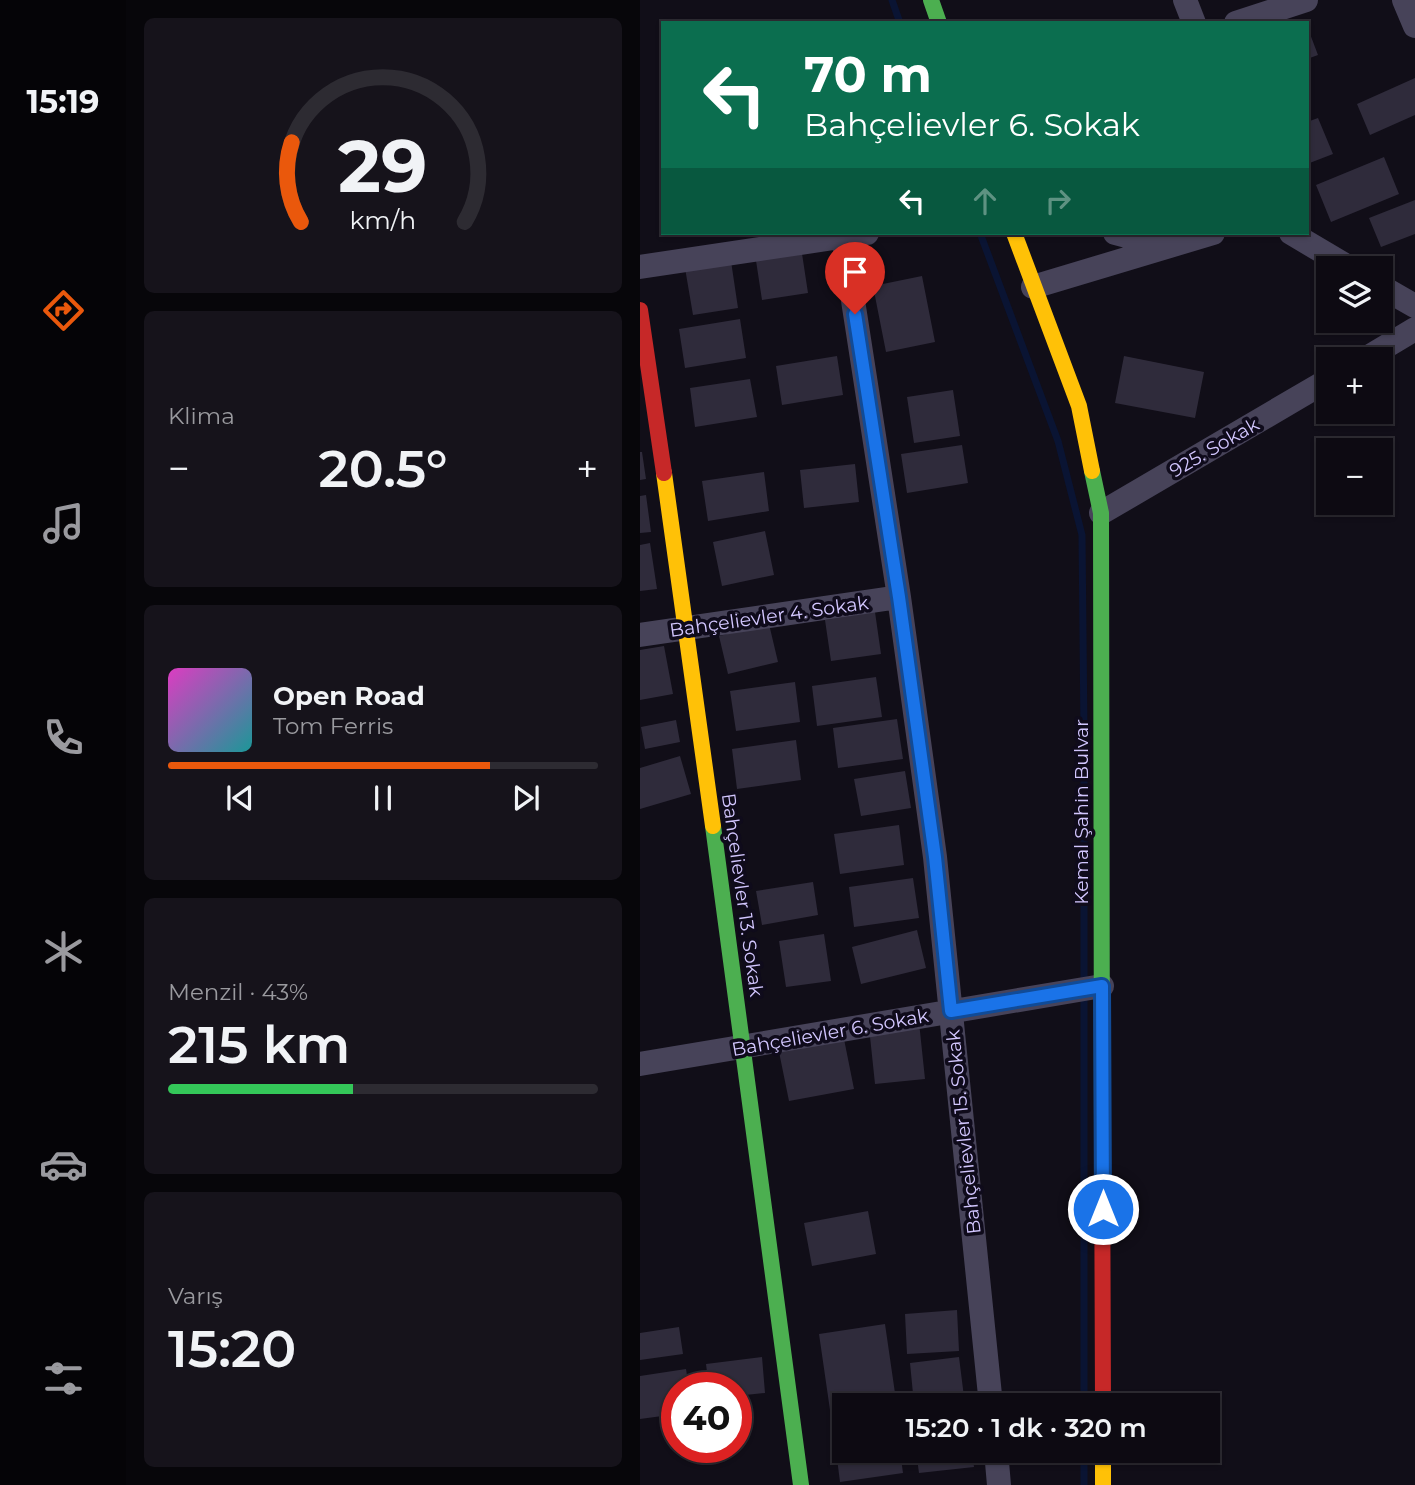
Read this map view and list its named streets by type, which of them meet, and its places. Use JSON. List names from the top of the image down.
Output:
{
  "streets": {
    "street": [
      "925. Sokak",
      "Bahçelievler 4. Sokak",
      "Kemal Şahin Bulvar",
      "Bahçelievler 13. Sokak",
      "Bahçelievler 6. Sokak",
      "Bahçelievler 15. Sokak"
    ]
  },
  "crossings": [
    ["925. Sokak", "Kemal Şahin Bulvar"],
    ["Bahçelievler 4. Sokak", "Bahçelievler 13. Sokak"],
    ["Bahçelievler 4. Sokak", "Bahçelievler 15. Sokak"],
    ["Kemal Şahin Bulvar", "Bahçelievler 6. Sokak"],
    ["Bahçelievler 13. Sokak", "Bahçelievler 6. Sokak"],
    ["Bahçelievler 6. Sokak", "Bahçelievler 15. Sokak"]
  ],
  "page": {
    "tabs": "15:19",
    "turn": ["70 m", "Bahçelievler 6. Sokak"],
    "map_buttons": ["+", "−"],
    "tile": [
      "Klima",
      ["Menzil · 43%", "215 km"],
      ["Varış", "15:20"]
    ],
    "heat": ["−", "20.5°", "+"],
    "song": ["Open Road", "Tom Ferris"],
    "limit": "40",
    "trip": "15:20 · 1 dk · 320 m",
    "gauge": ["29", "km/h"]
  }
}
